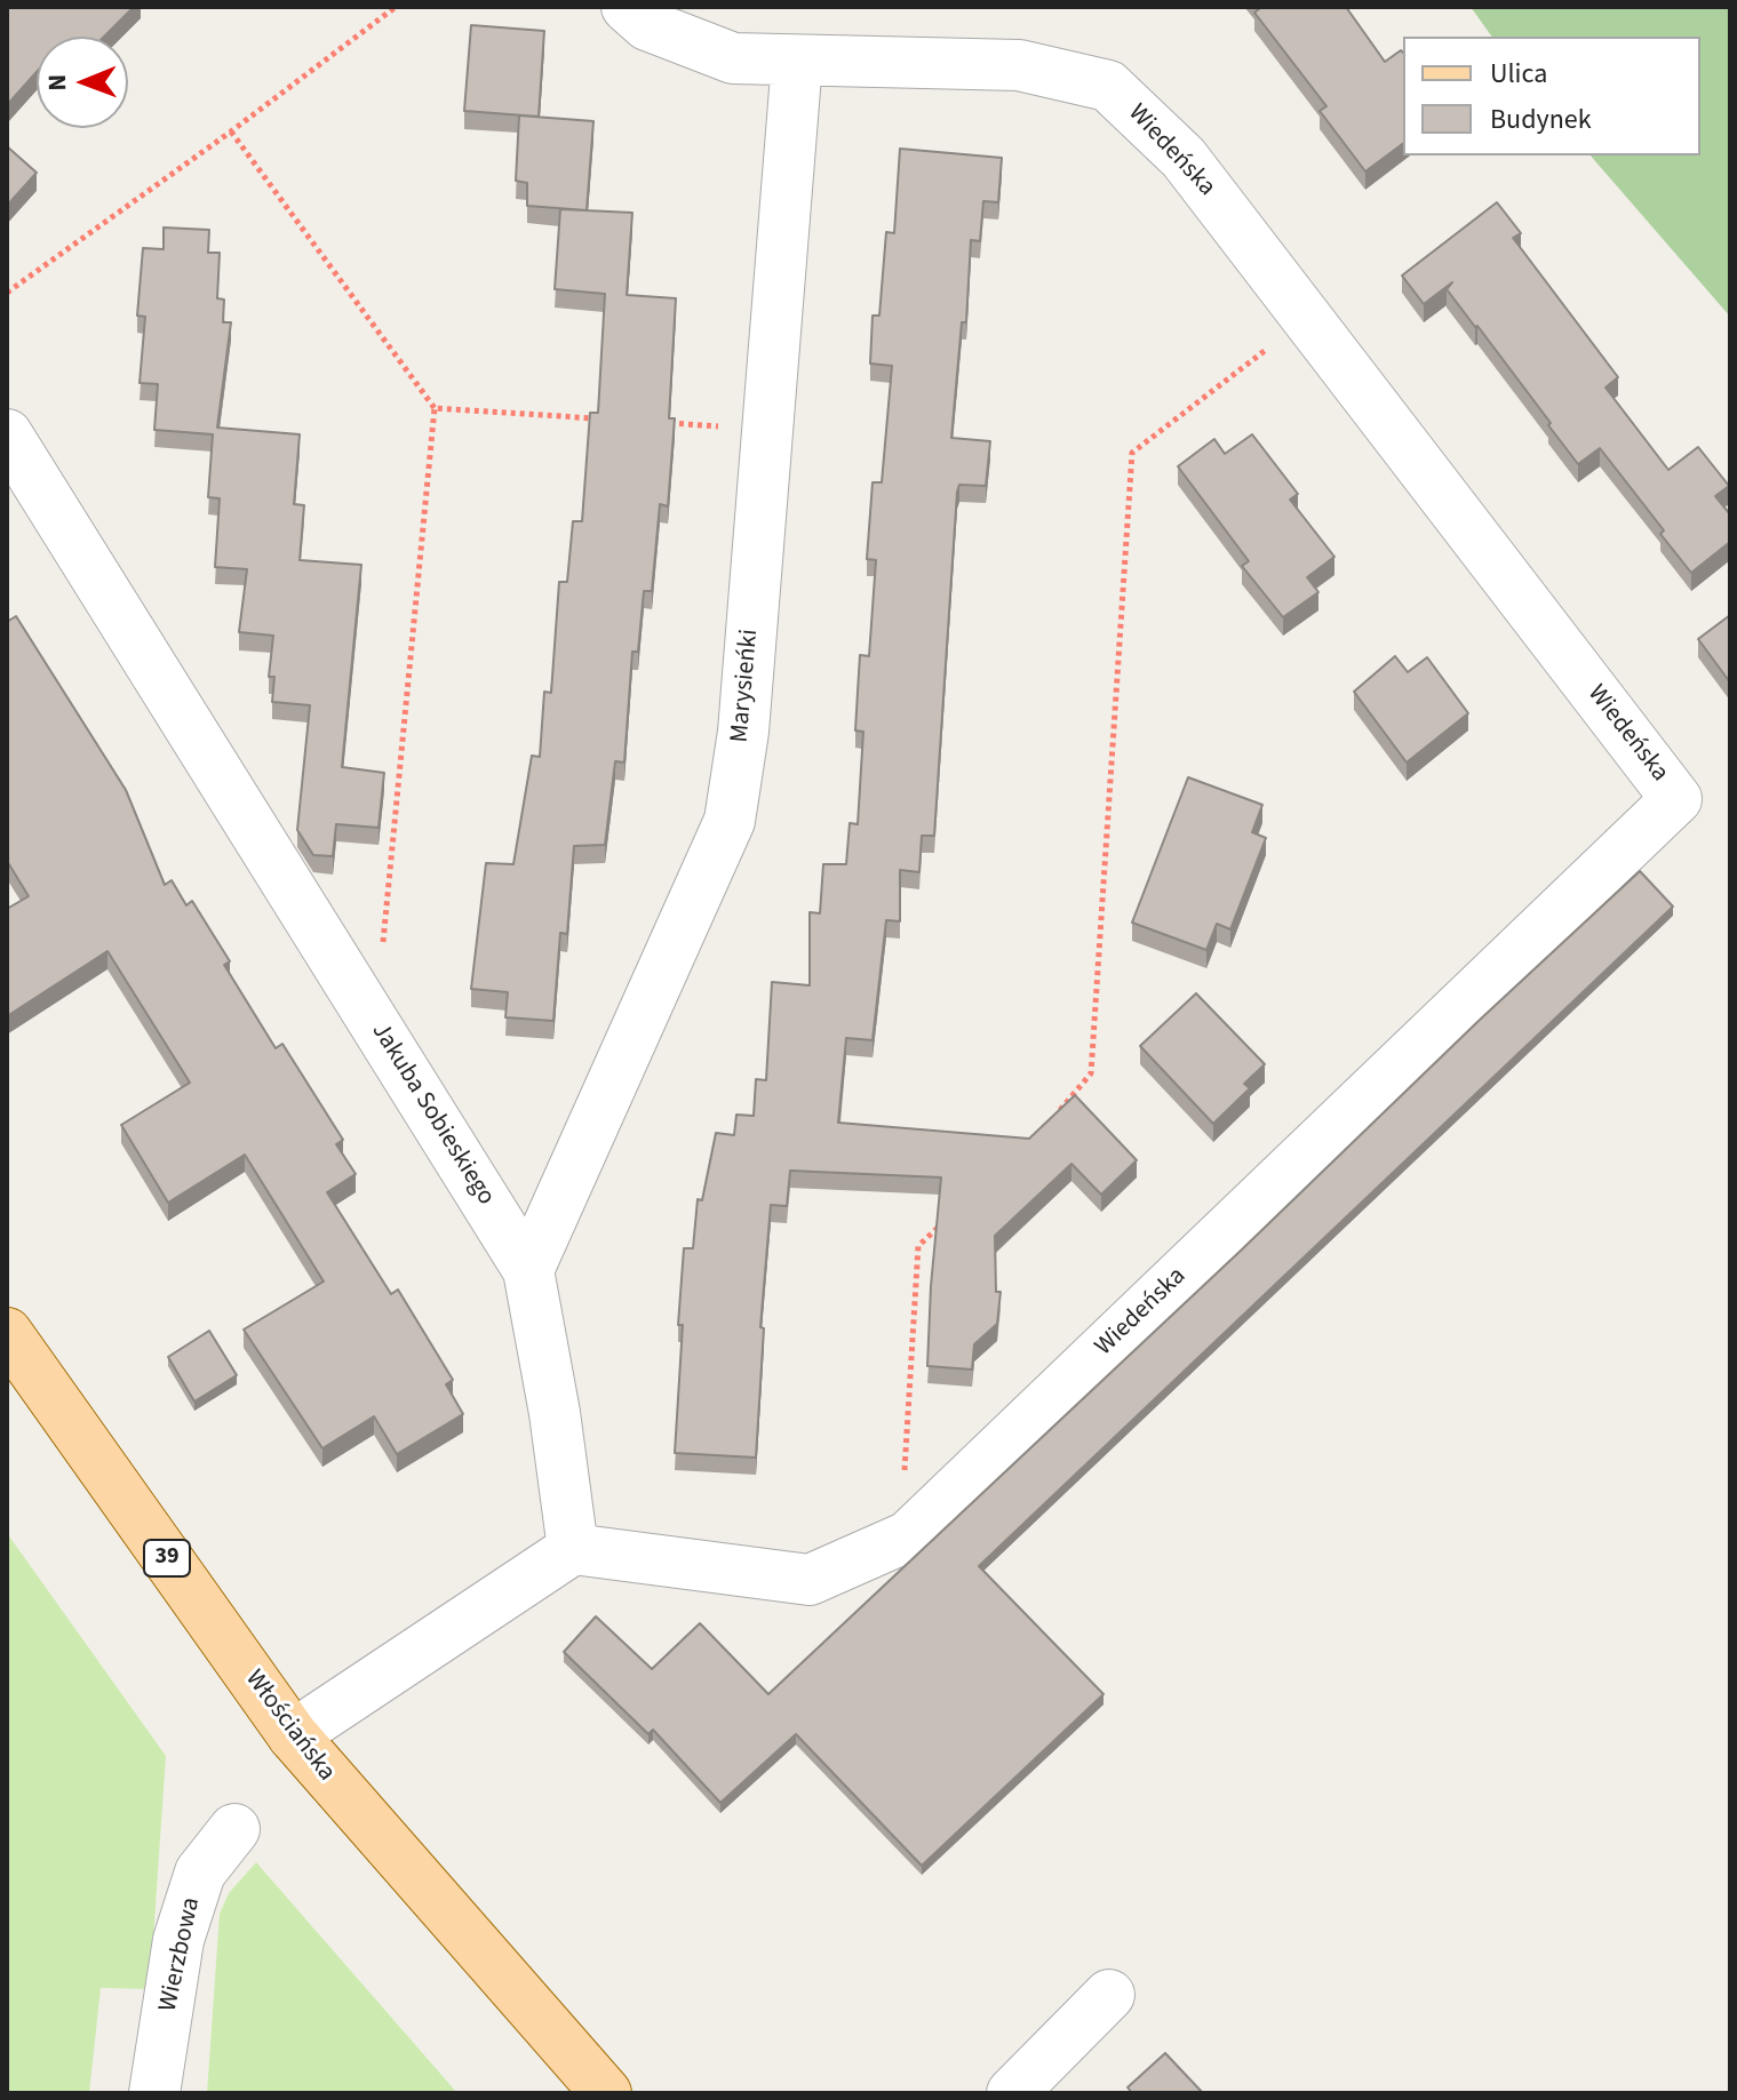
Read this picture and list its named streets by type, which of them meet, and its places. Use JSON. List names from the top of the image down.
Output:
{
  "streets": {
    "main road": ["39", "Włościańska"],
    "street": [
      "Wiedeńska",
      "Marysieńki",
      "Jakuba Sobieskiego",
      "Wierzbowa"
    ]
  },
  "crossings": [
    ["Wiedeńska", "Marysieńki"],
    ["Wiedeńska", "Jakuba Sobieskiego"],
    ["Marysieńki", "Jakuba Sobieskiego"]
  ],
  "legend": ["Ulica", "Budynek"],
  "north": "left"
}
